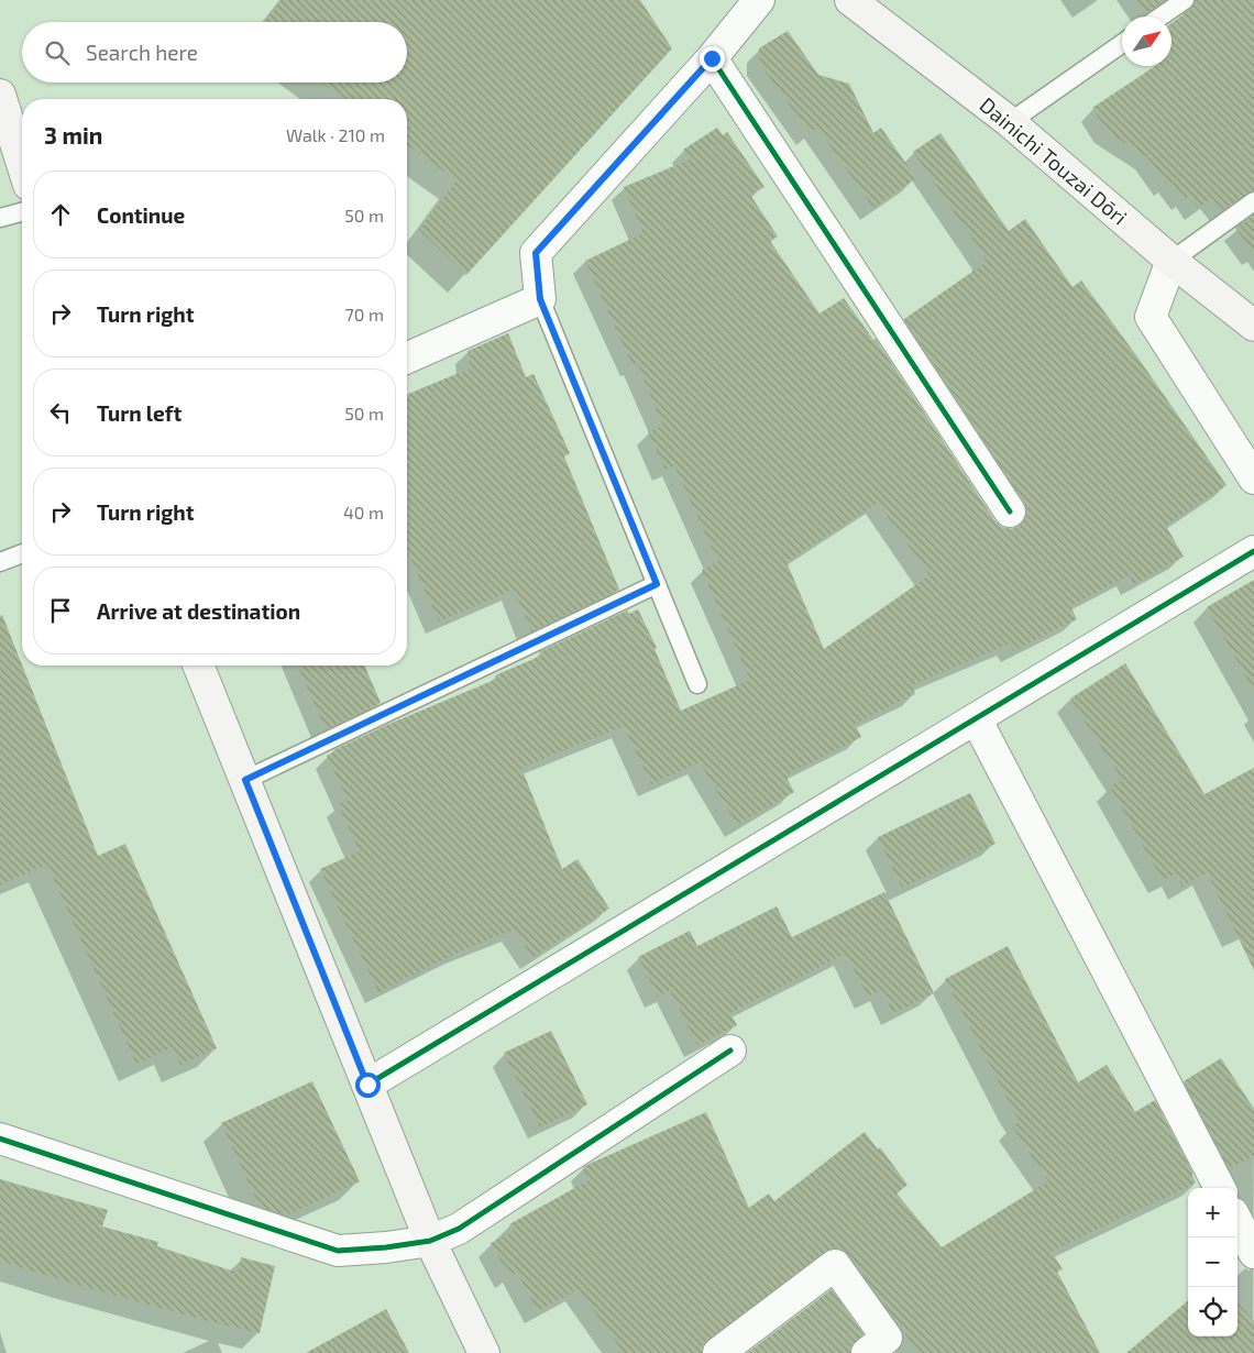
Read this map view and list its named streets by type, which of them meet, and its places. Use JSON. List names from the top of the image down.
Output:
{
  "streets": {
    "street": ["Dainichi Touzai Dōri"]
  },
  "north": "top right",
  "page": {
    "search": "Search here",
    "heading": ["3 min", "Walk · 210 m"],
    "list": [
      ["Continue", "50 m"],
      ["Turn right", "70 m"],
      ["Turn left", "50 m"],
      ["Turn right", "40 m"],
      "Arrive at destination"
    ],
    "map_buttons": ["+", "−"]
  }
}
